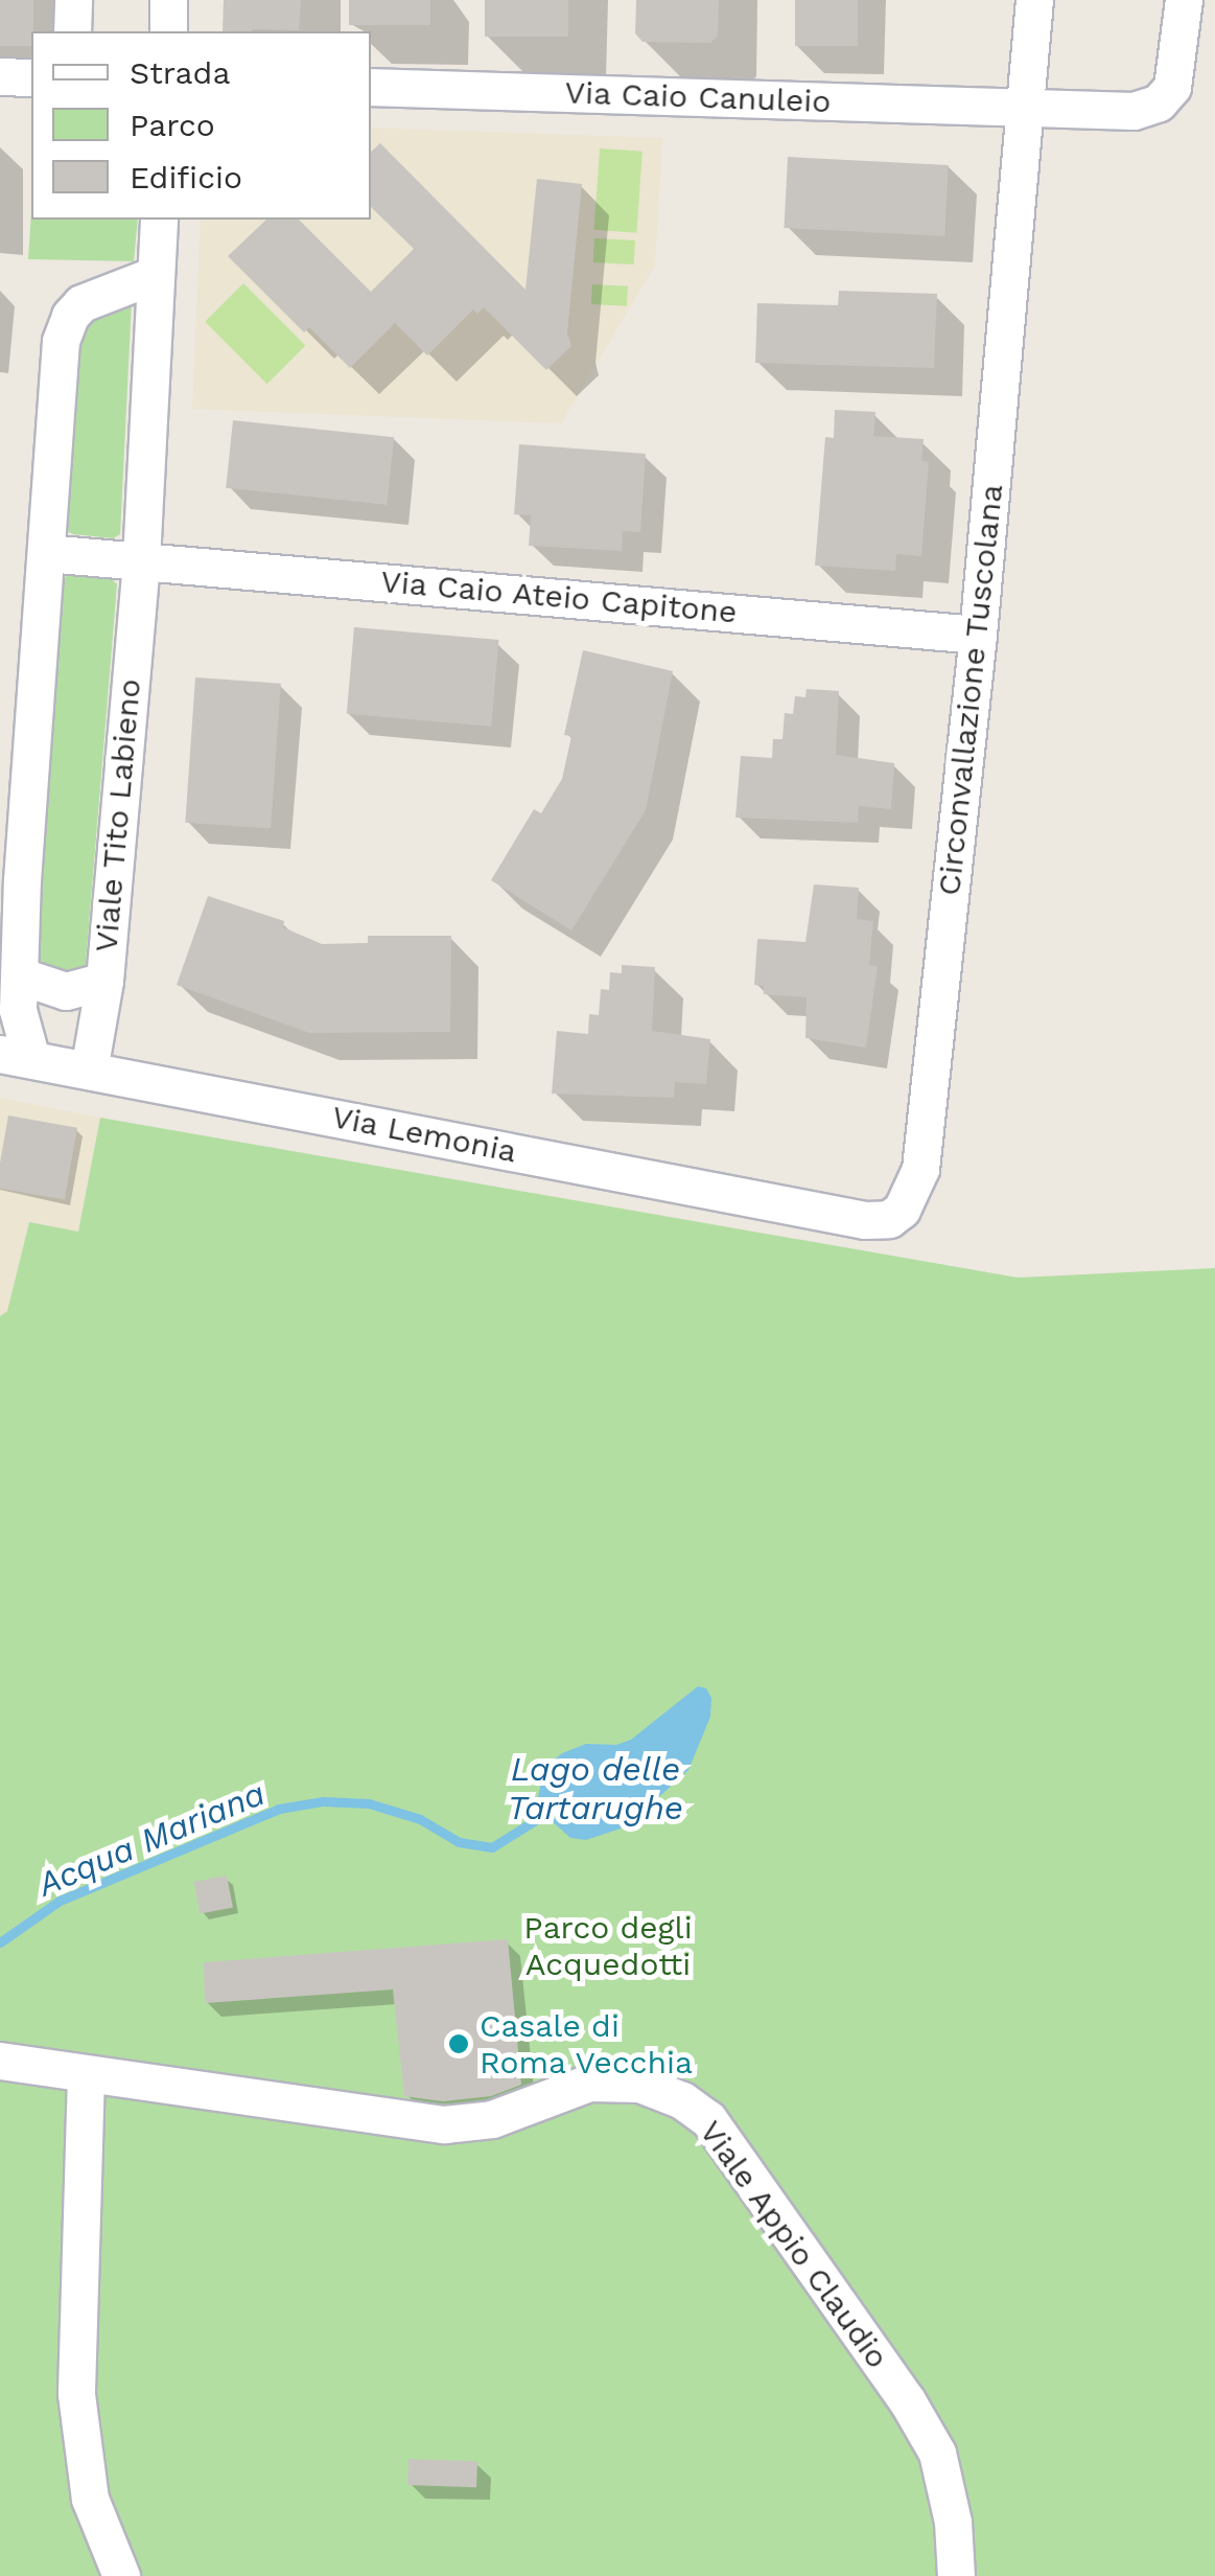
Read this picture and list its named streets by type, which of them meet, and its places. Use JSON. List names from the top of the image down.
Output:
{
  "streets": {
    "street": [
      "Via Caio Canuleio",
      "Via Caio Ateio Capitone",
      "Circonvallazione Tuscolana",
      "Viale Tito Labieno",
      "Via Lemonia",
      "Viale Appio Claudio"
    ]
  },
  "crossings": [
    ["Via Caio Canuleio", "Circonvallazione Tuscolana"],
    ["Via Caio Ateio Capitone", "Circonvallazione Tuscolana"],
    ["Via Caio Ateio Capitone", "Viale Tito Labieno"],
    ["Circonvallazione Tuscolana", "Via Lemonia"],
    ["Viale Tito Labieno", "Via Lemonia"]
  ],
  "water": ["Lago delle Tartarughe", "Acqua Mariana"],
  "parks": ["Parco degli Acquedotti"],
  "places": ["Casale di Roma Vecchia"],
  "legend": ["Strada", "Parco", "Edificio"]
}
